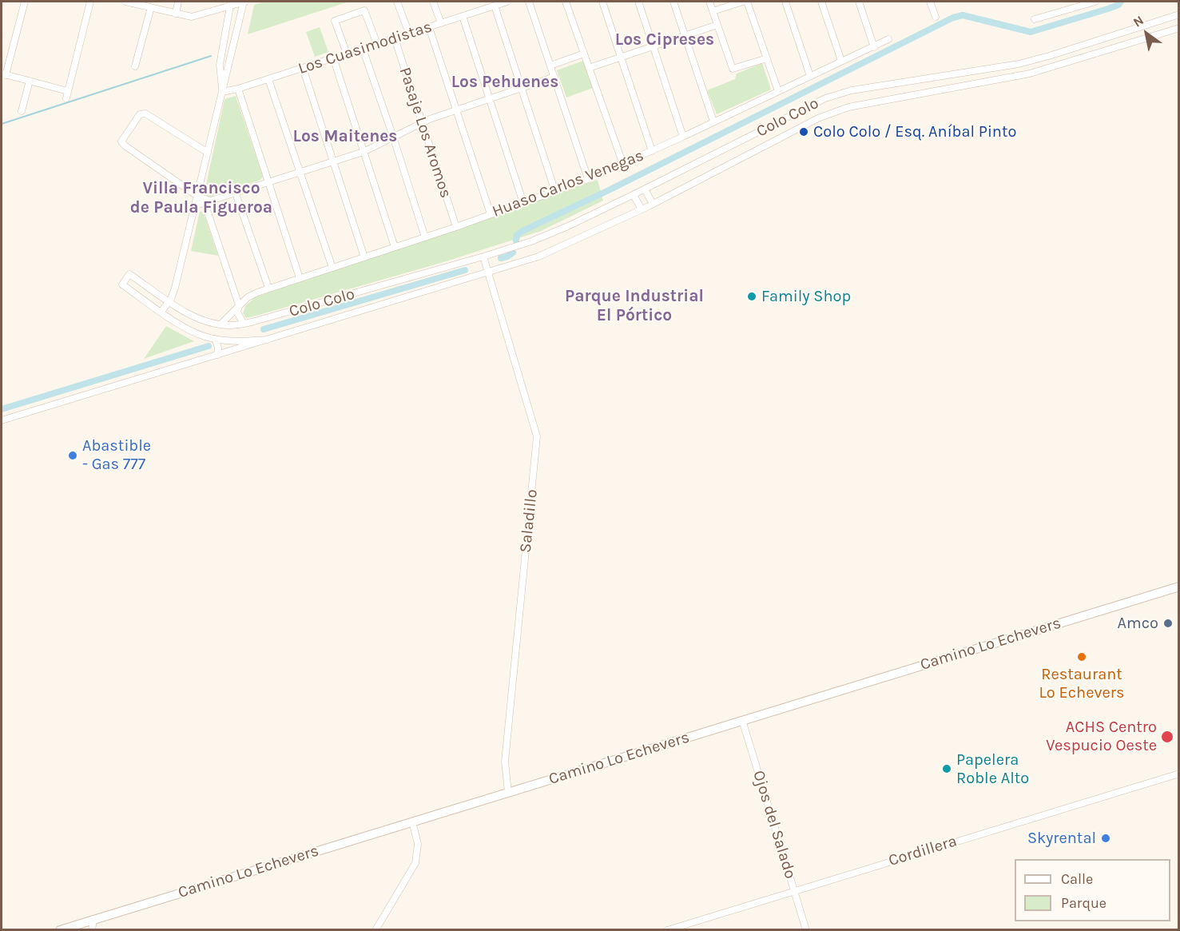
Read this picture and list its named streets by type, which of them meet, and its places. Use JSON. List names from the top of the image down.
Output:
{
  "streets": {
    "main road": ["Camino Lo Echevers"],
    "street": [
      "Los Cuasimodistas",
      "Colo Colo",
      "Pasaje Los Aromos",
      "Huaso Carlos Venegas",
      "Saladillo",
      "Ojos del Salado",
      "Cordillera"
    ]
  },
  "crossings": [
    ["Los Cuasimodistas", "Pasaje Los Aromos"],
    ["Colo Colo", "Huaso Carlos Venegas"],
    ["Colo Colo", "Saladillo"],
    ["Pasaje Los Aromos", "Huaso Carlos Venegas"],
    ["Saladillo", "Camino Lo Echevers"],
    ["Camino Lo Echevers", "Ojos del Salado"],
    ["Ojos del Salado", "Cordillera"]
  ],
  "districts": [
    "Los Cipreses",
    "Los Pehuenes",
    "Los Maitenes",
    "Villa Francisco de Paula Figueroa",
    "Parque Industrial El Pórtico"
  ],
  "places": [
    "Colo Colo / Esq. Aníbal Pinto",
    "Family Shop",
    "Abastible - Gas 777",
    "Amco",
    "Restaurant Lo Echevers",
    "ACHS Centro Vespucio Oeste",
    "Papelera Roble Alto",
    "Skyrental"
  ],
  "legend": ["Calle", "Parque"],
  "north": "top left"
}
